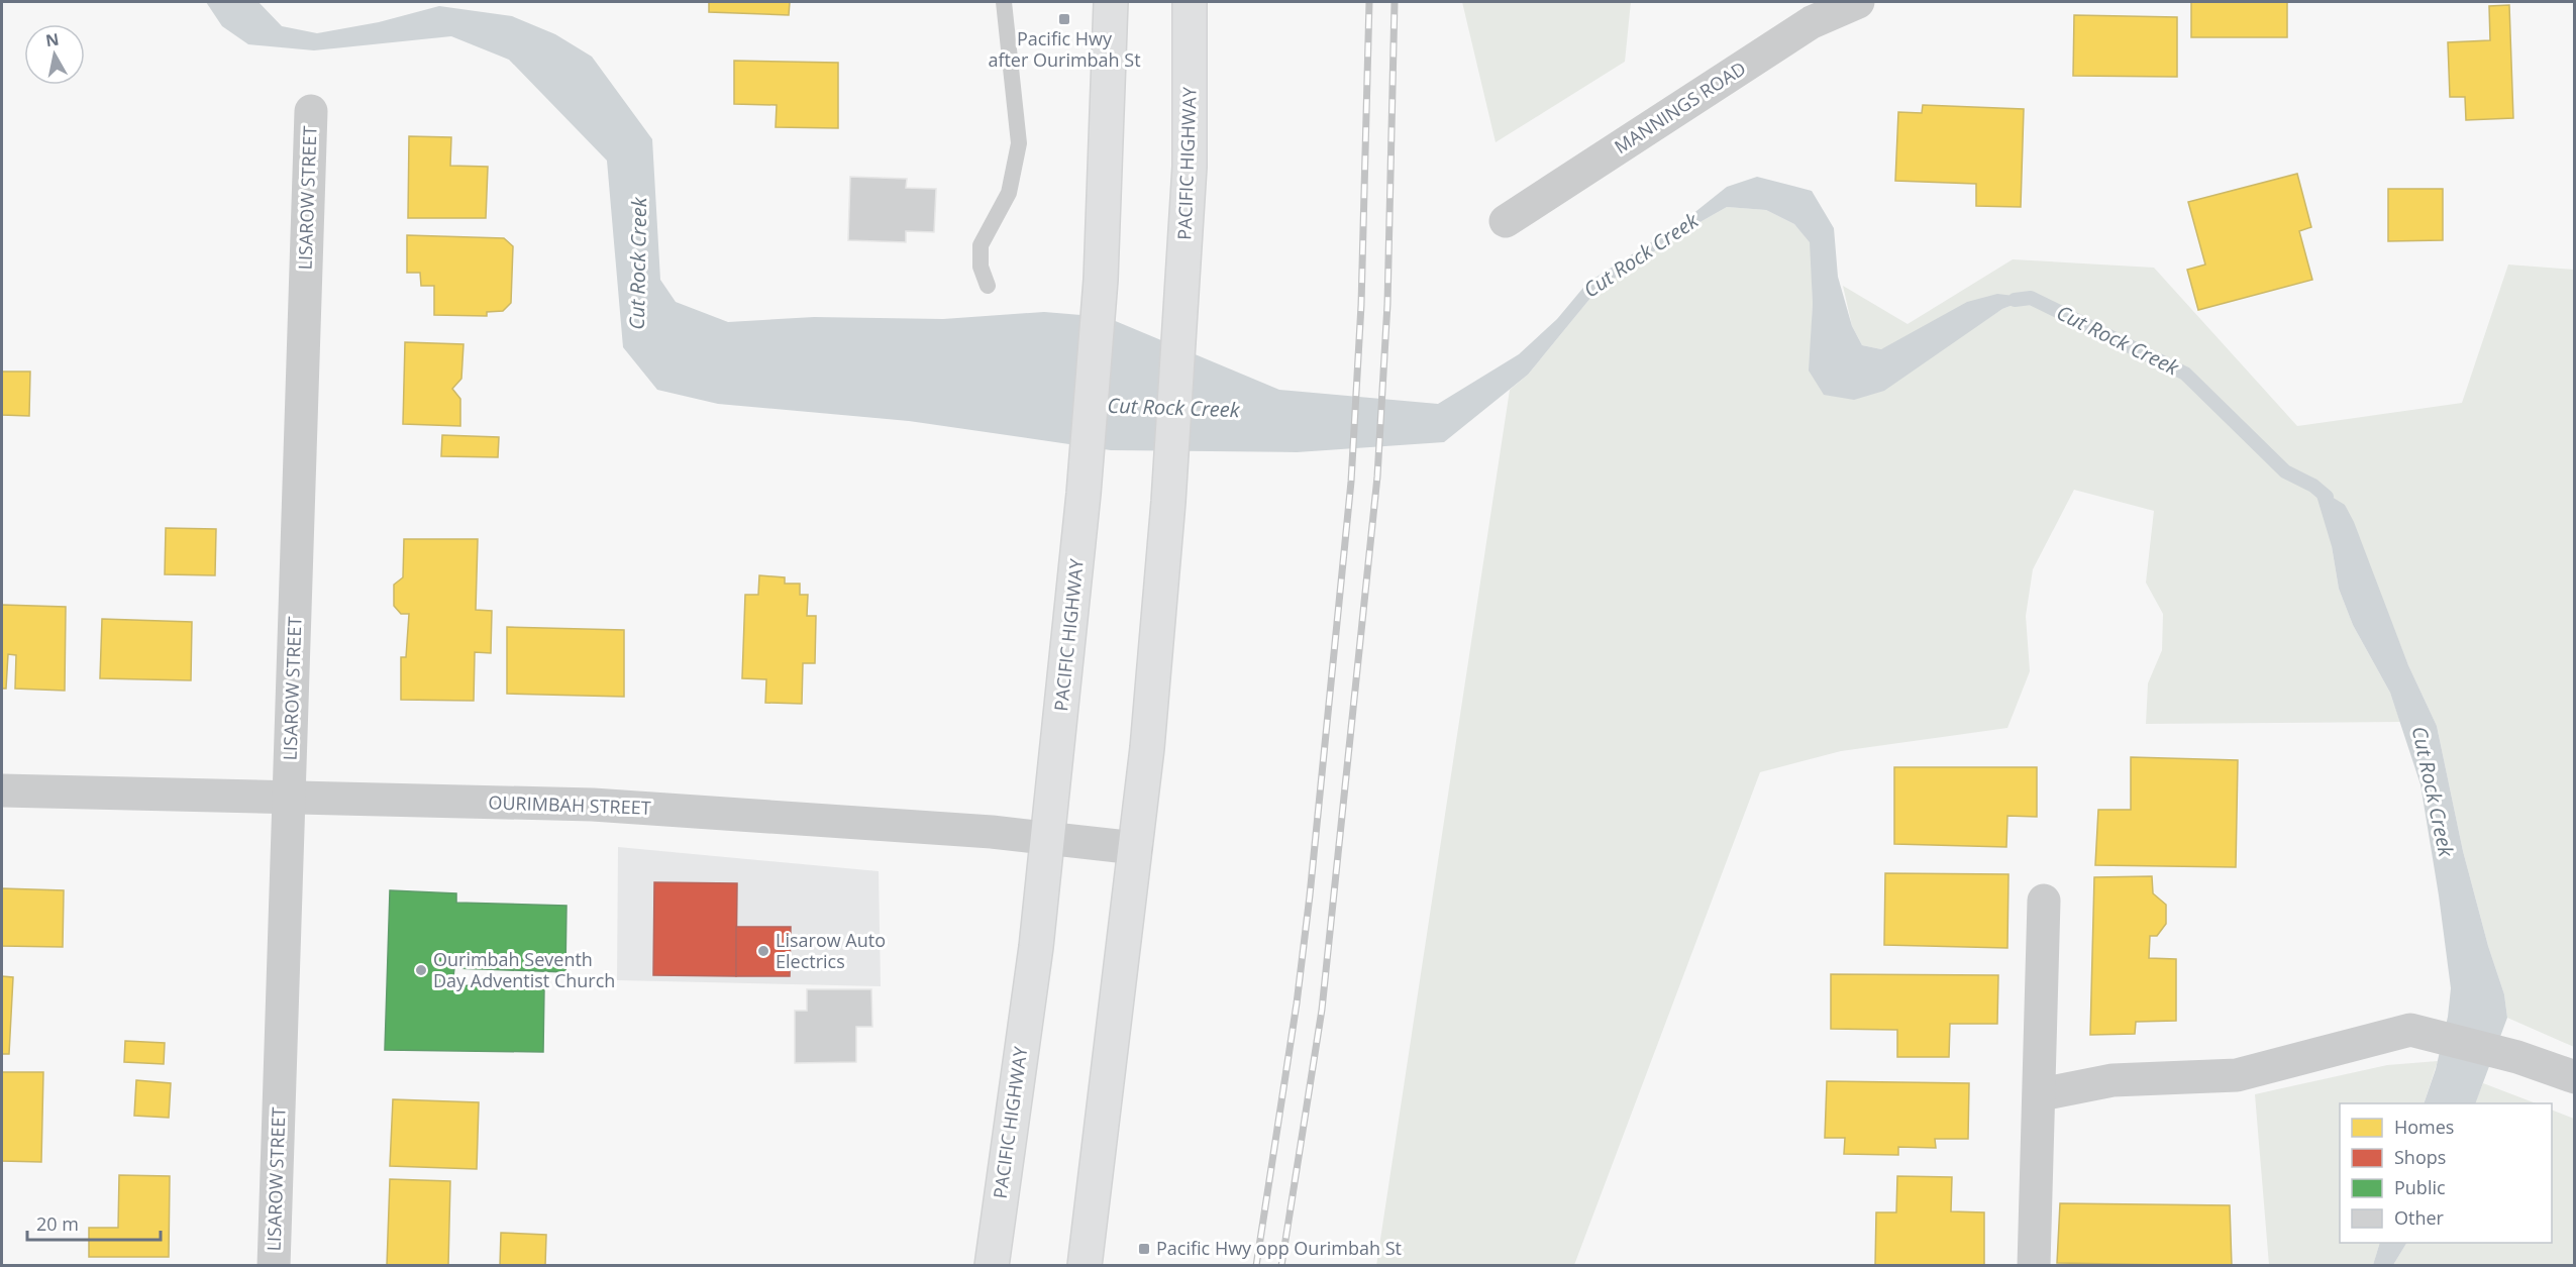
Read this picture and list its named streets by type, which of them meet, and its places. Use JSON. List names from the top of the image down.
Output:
{
  "streets": {
    "main road": ["PACIFIC HIGHWAY"],
    "street": ["MANNINGS ROAD", "LISAROW STREET", "OURIMBAH STREET"]
  },
  "crossings": [
    ["PACIFIC HIGHWAY", "OURIMBAH STREET"],
    ["LISAROW STREET", "OURIMBAH STREET"]
  ],
  "water": ["Cut Rock Creek"],
  "places": {
    "transit": ["Pacific Hwy after Ourimbah St", "Pacific Hwy opp Ourimbah St"],
    "other": ["Lisarow Auto Electrics", "Ourimbah Seventh Day Adventist Church"]
  },
  "legend": [
    "Homes",
    "Shops",
    "Public",
    "Other"
  ],
  "scale_bar": "20 m",
  "north": "top"
}
